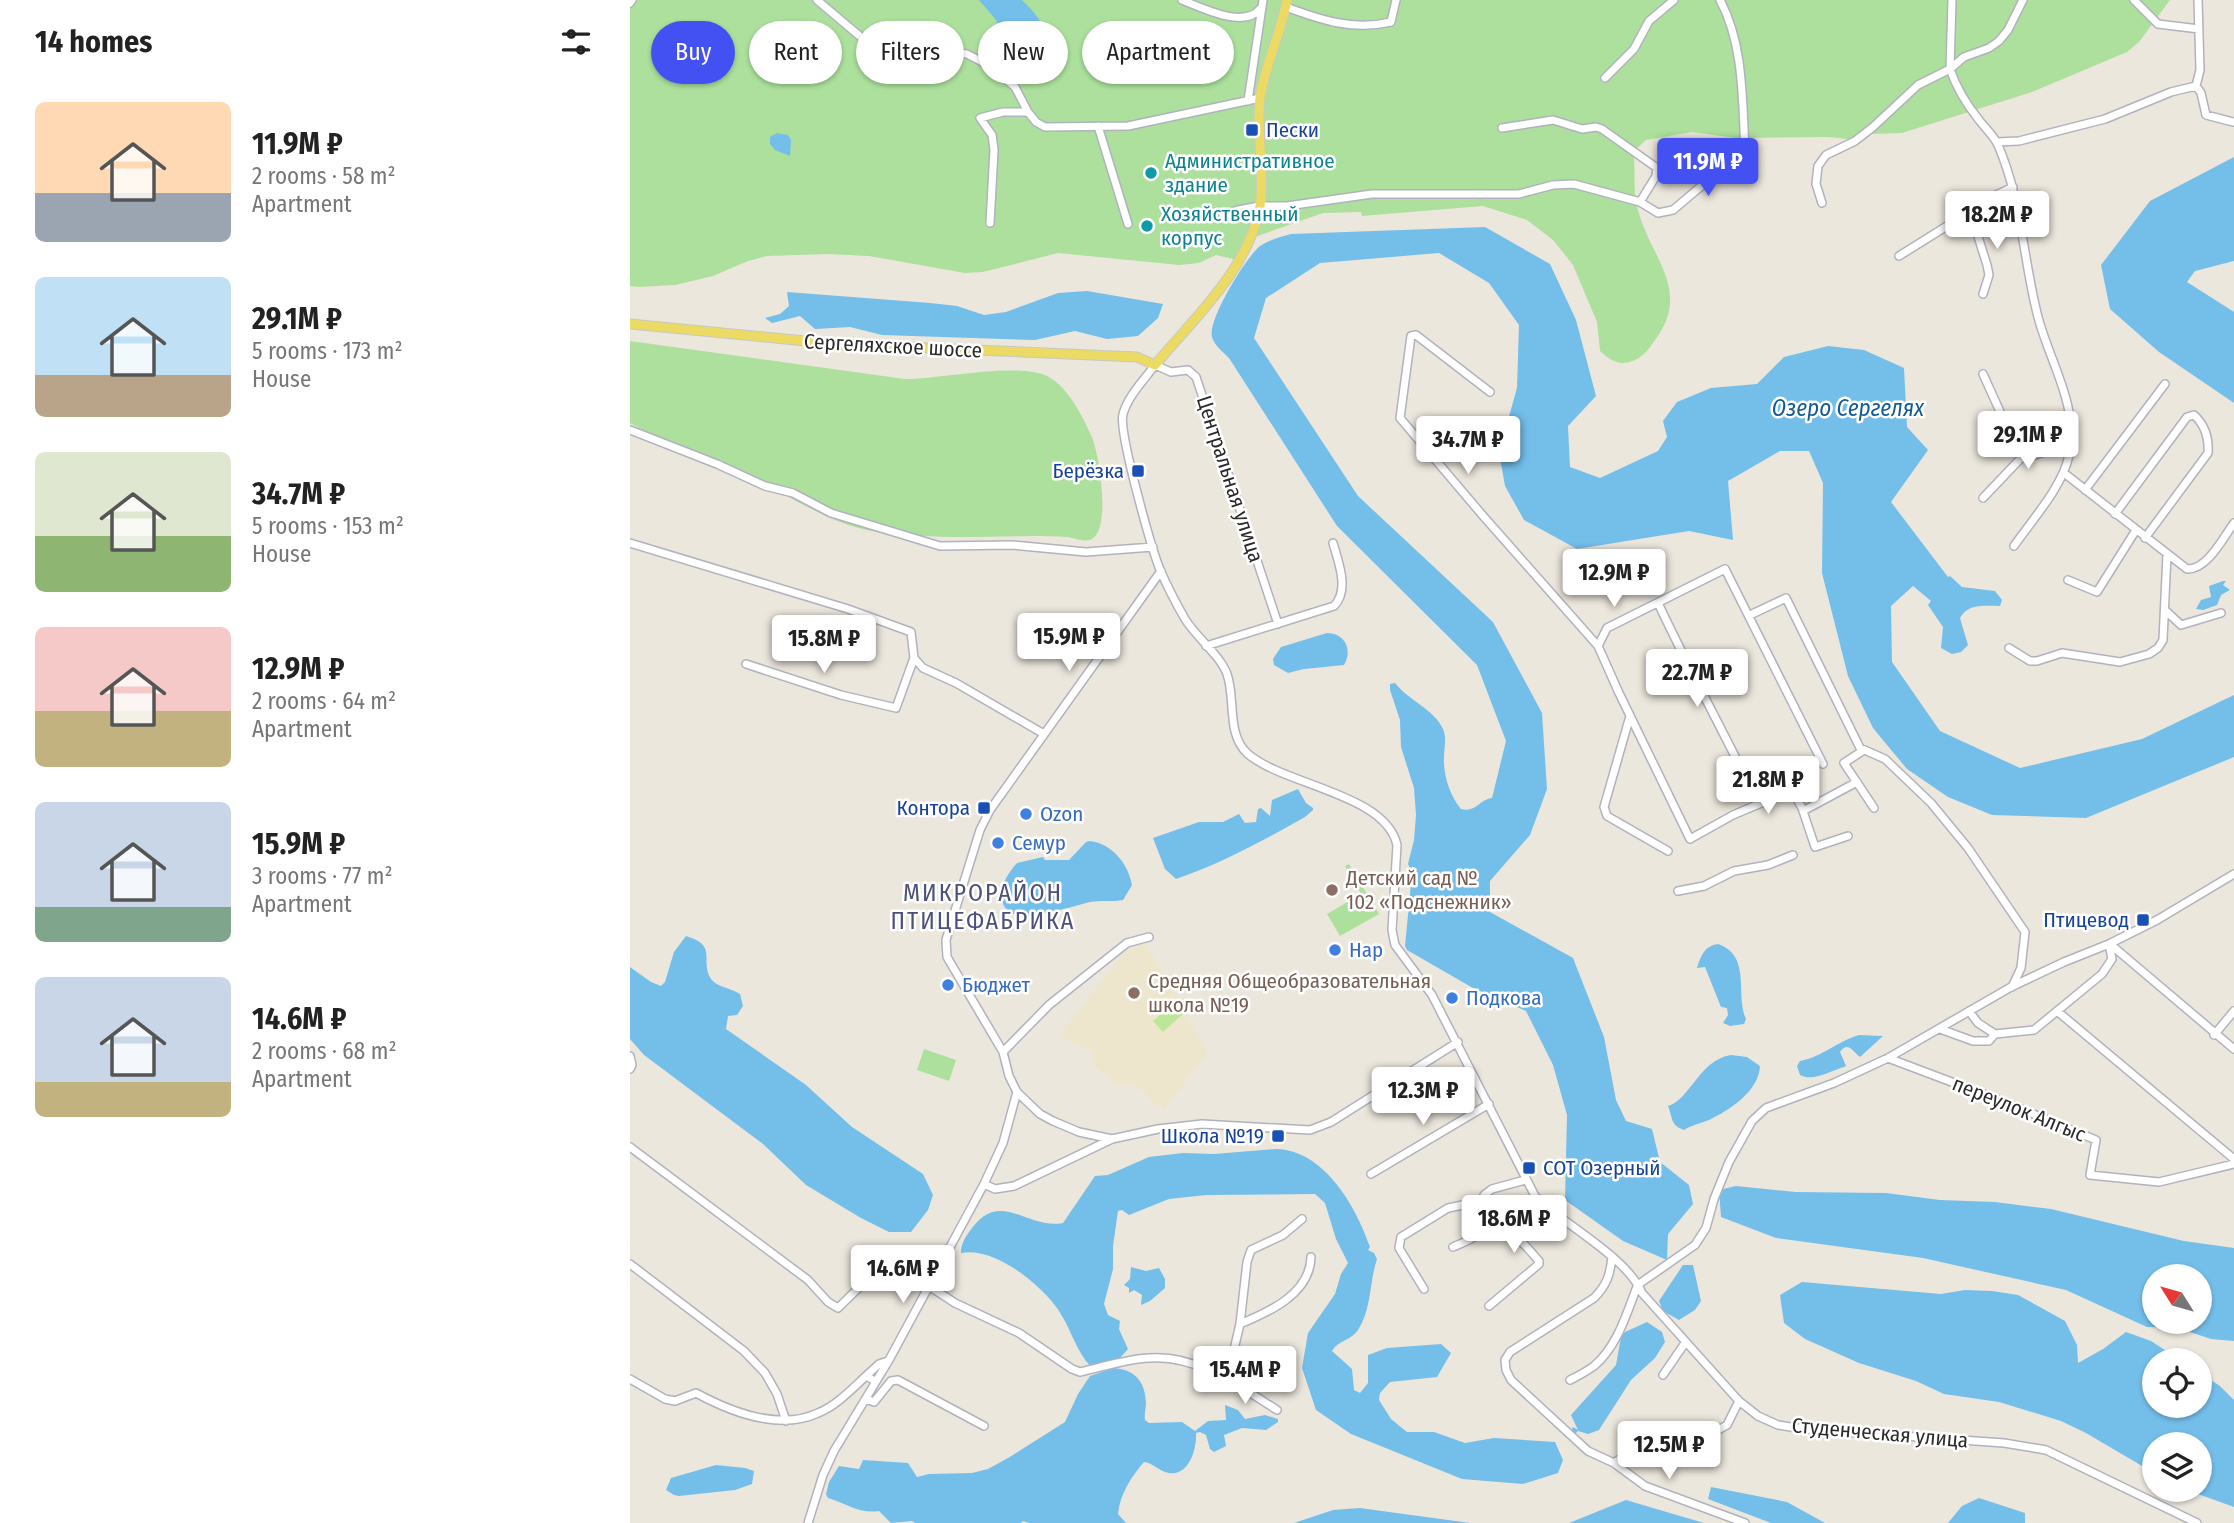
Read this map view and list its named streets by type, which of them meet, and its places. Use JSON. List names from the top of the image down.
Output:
{
  "streets": {
    "main road": ["Сергеляхское шоссе"],
    "street": ["Центральная улица", "переулок Алгыс", "Студенческая улица"]
  },
  "crossings": [
    ["Сергеляхское шоссе", "Центральная улица"],
    ["Сергеляхское шоссе", "Студенческая улица"],
    ["Центральная улица", "Студенческая улица"]
  ],
  "districts": ["МИКРОРАЙОН ПТИЦЕФАБРИКА"],
  "water": ["Озеро Сергелях"],
  "places": {
    "transit": [
      "Пески",
      "Берёзка",
      "Контора",
      "Птицевод",
      "Школа №19",
      "СОТ Озерный"
    ],
    "other": [
      "Административное здание",
      "Хозяйственный корпус",
      "Ozon",
      "Семур",
      "Детский сад № 102 «Подснежник»",
      "Нар",
      "Бюджет",
      "Средняя Общеобразовательная школа №19",
      "Подкова"
    ]
  },
  "north": "top left",
  "page": {
    "heading": "14 homes",
    "chip": [
      "Buy",
      "Rent",
      "Filters",
      "New",
      "Apartment"
    ],
    "list": [
      {
        "name": "11.9M ₽",
        "note": "2 rooms · 58 m² · Apartment"
      },
      {
        "name": "29.1M ₽",
        "note": "5 rooms · 173 m² · House"
      },
      {
        "name": "34.7M ₽",
        "note": "5 rooms · 153 m² · House"
      },
      {
        "name": "12.9M ₽",
        "note": "2 rooms · 64 m² · Apartment"
      },
      {
        "name": "15.9M ₽",
        "note": "3 rooms · 77 m² · Apartment"
      },
      {
        "name": "14.6M ₽",
        "note": "2 rooms · 68 m² · Apartment"
      }
    ],
    "price": [
      "11.9M ₽",
      "18.2M ₽",
      "29.1M ₽",
      "34.7M ₽",
      "12.9M ₽",
      "15.9M ₽",
      "15.8M ₽",
      "22.7M ₽",
      "21.8M ₽",
      "12.3M ₽",
      "18.6M ₽",
      "14.6M ₽",
      "15.4M ₽",
      "12.5M ₽"
    ]
  }
}
